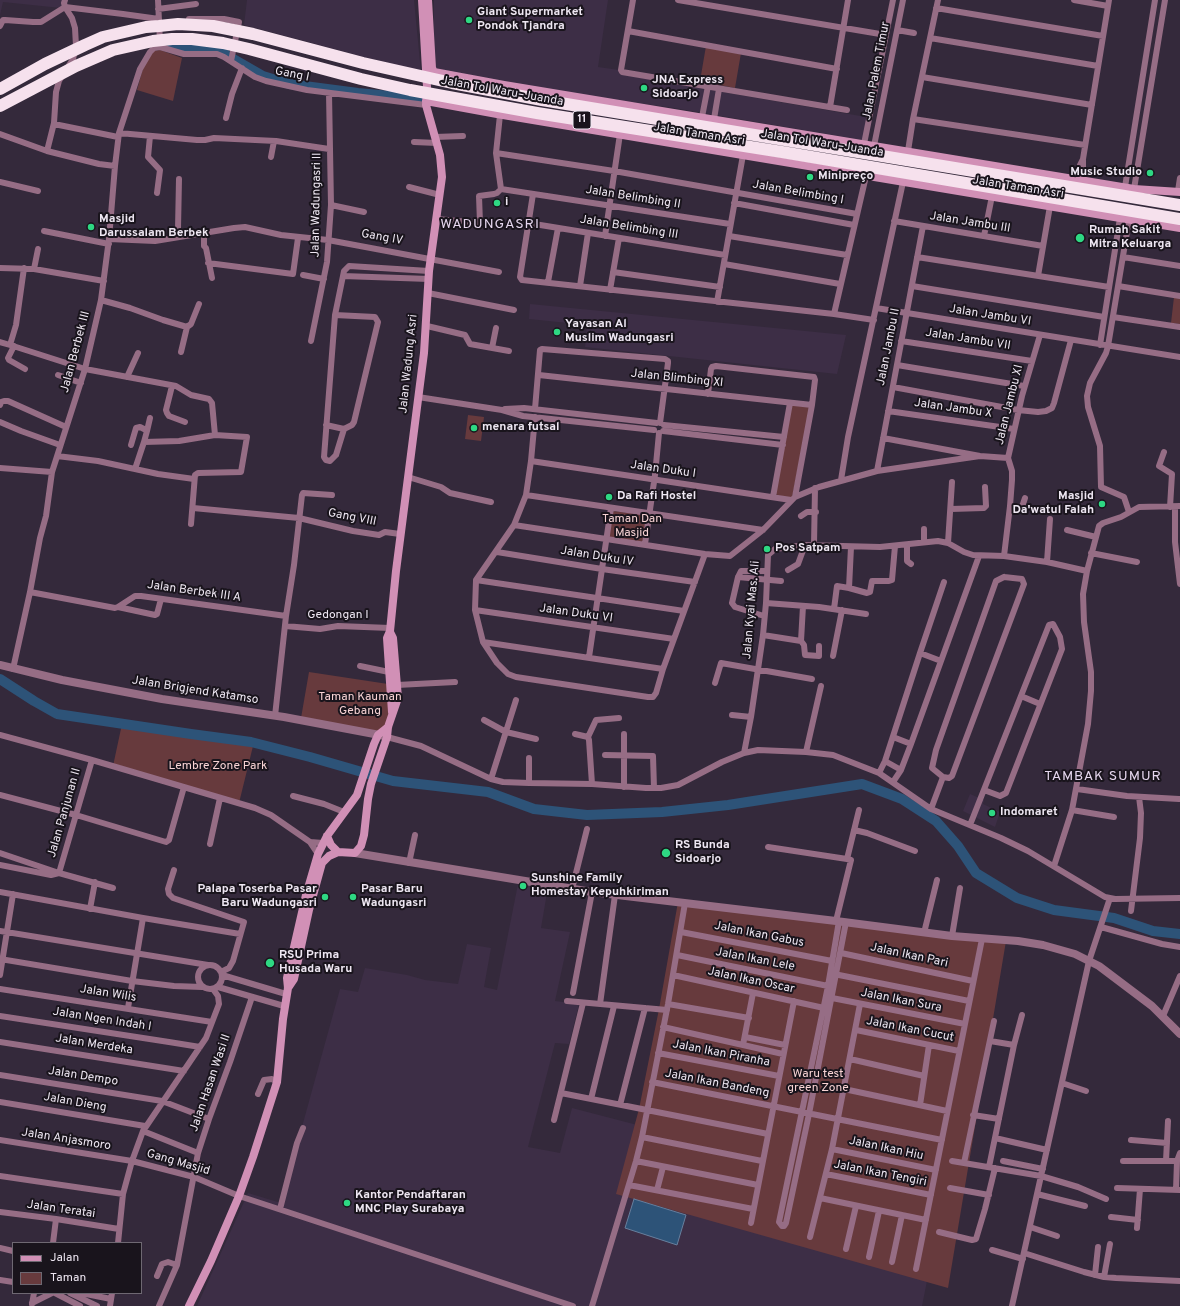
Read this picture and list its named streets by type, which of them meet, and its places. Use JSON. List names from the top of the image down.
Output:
{
  "streets": {
    "highway": ["Jalan Tol Waru–Juanda", "11"],
    "main road": ["Jalan Taman Asri", "Jalan Wadung Asri"],
    "street": [
      "Jalan Palem Timur",
      "Gang I",
      "Jalan Belimbing I",
      "Jalan Belimbing II",
      "Jalan Wadungasri II",
      "Jalan Jambu III",
      "Jalan Belimbing III",
      "Gang IV",
      "Jalan Jambu VI",
      "Jalan Jambu VII",
      "Jalan Jambu II",
      "Jalan Berbek III",
      "Jalan Blimbing XI",
      "Jalan Jambu XI",
      "Jalan Jambu X",
      "Jalan Duku I",
      "Gang VIII",
      "Jalan Duku IV",
      "Jalan Berbek III A",
      "Jalan Kyai Mas. Ali",
      "Jalan Duku VI",
      "Gedongan I",
      "Jalan Brigjend Katamso",
      "Jalan Panjunan II",
      "Jalan Ikan Gabus",
      "Jalan Ikan Pari",
      "Jalan Ikan Lele",
      "Jalan Ikan Oscar",
      "Jalan Wilis",
      "Jalan Ikan Sura",
      "Jalan Ngen Indah I",
      "Jalan Ikan Cucut",
      "Jalan Merdeka",
      "Jalan Ikan Piranha",
      "Jalan Dempo",
      "Jalan Hasan Wasi II",
      "Jalan Ikan Bandeng",
      "Jalan Dieng",
      "Jalan Anjasmoro",
      "Jalan Ikan Hiu",
      "Gang Masjid",
      "Jalan Ikan Tengiri",
      "Jalan Teratai"
    ]
  },
  "crossings": [
    ["Gang I", "Jalan Taman Asri"],
    ["Gang I", "Jalan Wadungasri II"],
    ["Gang I", "Jalan Berbek III"],
    ["Gang I", "Jalan Wadung Asri"],
    ["Jalan Taman Asri", "Jalan Wadung Asri"],
    ["Jalan Wadungasri II", "Gang IV"],
    ["Jalan Jambu III", "Jalan Jambu II"],
    ["Gang IV", "Jalan Berbek III"],
    ["Gang IV", "Jalan Wadung Asri"],
    ["Jalan Jambu VI", "Jalan Jambu II"],
    ["Jalan Jambu VI", "Jalan Jambu XI"],
    ["Jalan Jambu VII", "Jalan Jambu II"],
    ["Jalan Jambu VII", "Jalan Jambu XI"],
    ["Jalan Jambu II", "Jalan Jambu X"],
    ["Jalan Berbek III", "Jalan Brigjend Katamso"],
    ["Jalan Wadung Asri", "Gang VIII"],
    ["Jalan Wadung Asri", "Gedongan I"],
    ["Jalan Wadung Asri", "Jalan Brigjend Katamso"],
    ["Jalan Jambu XI", "Jalan Jambu X"],
    ["Jalan Dempo", "Jalan Hasan Wasi II"],
    ["Jalan Hasan Wasi II", "Jalan Dieng"],
    ["Jalan Hasan Wasi II", "Gang Masjid"],
    ["Jalan Anjasmoro", "Gang Masjid"]
  ],
  "districts": ["WADUNGASRI", "TAMBAK SUMUR"],
  "parks": [
    "Taman Dan Masjid",
    "Taman Kauman Gebang",
    "Lembre Zone Park",
    "Waru test green Zone"
  ],
  "places": [
    "Giant Supermarket Pondok Tjandra",
    "JNA Express Sidoarjo",
    "Music Studio",
    "Minipreço",
    "i",
    "Masjid Darussalam Berbek",
    "Rumah Sakit Mitra Keluarga",
    "Yayasan Al Muslim Wadungasri",
    "menara futsal",
    "Da Rafi Hostel",
    "Masjid Da'watul Falah",
    "Pos Satpam",
    "Indomaret",
    "RS Bunda Sidoarjo",
    "Sunshine Family Homestay Kepuhkiriman",
    "Palapa Toserba Pasar Baru Wadungasri",
    "Pasar Baru Wadungasri",
    "RSU Prima Husada Waru",
    "Kantor Pendaftaran MNC Play Surabaya"
  ],
  "legend": ["Jalan", "Taman"]
}
